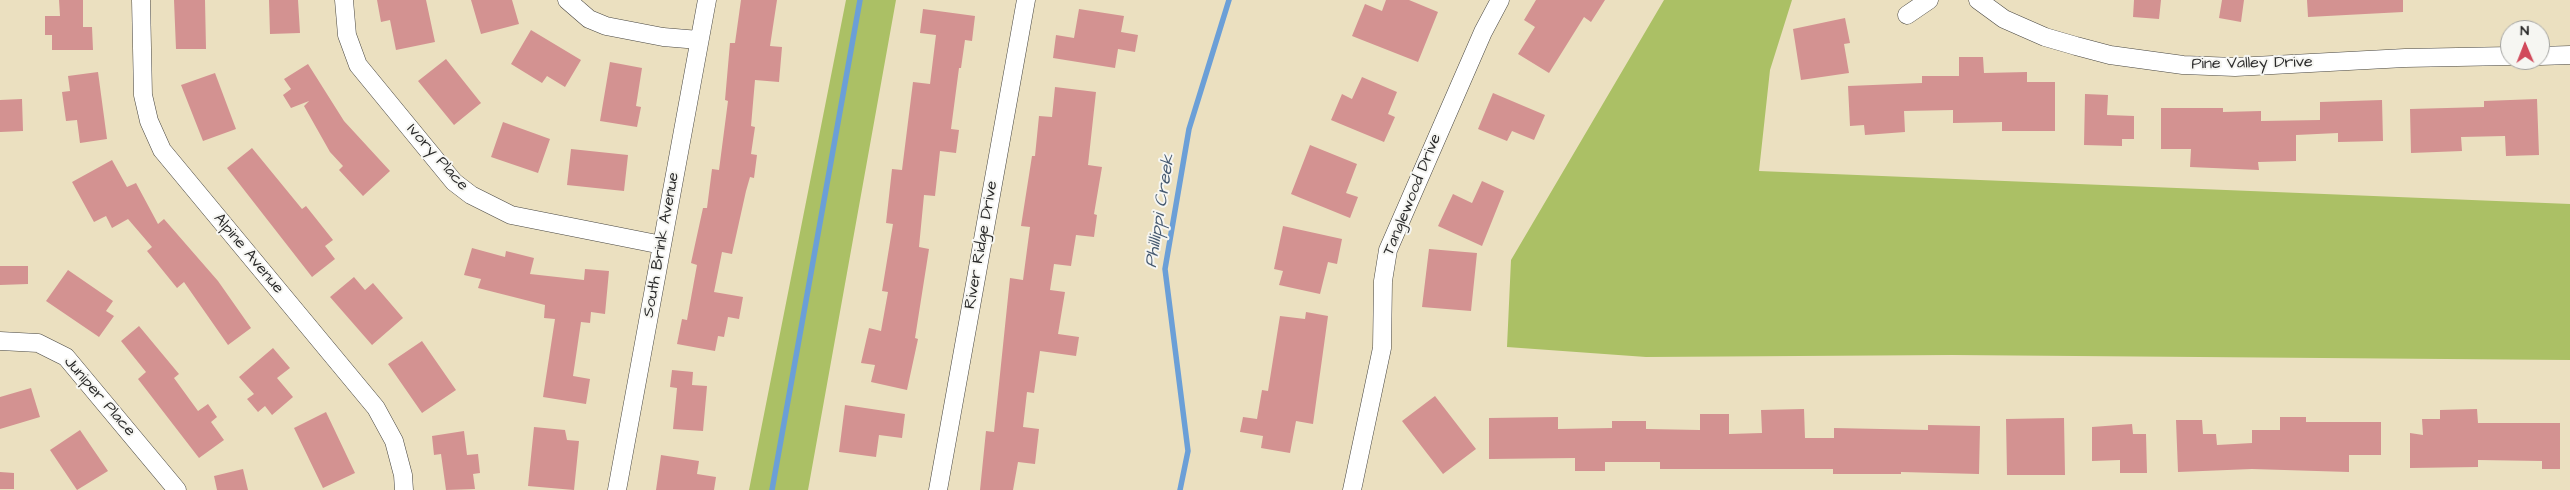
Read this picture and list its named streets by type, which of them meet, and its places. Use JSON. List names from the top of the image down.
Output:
{
  "streets": {
    "street": [
      "Pine Valley Drive",
      "Ivory Place",
      "Tanglewood Drive",
      "South Brink Avenue",
      "River Ridge Drive",
      "Alpine Avenue",
      "Juniper Place"
    ]
  },
  "crossings": [
    ["Ivory Place", "South Brink Avenue"]
  ],
  "water": ["Phillippi Creek"],
  "north": "top"
}
